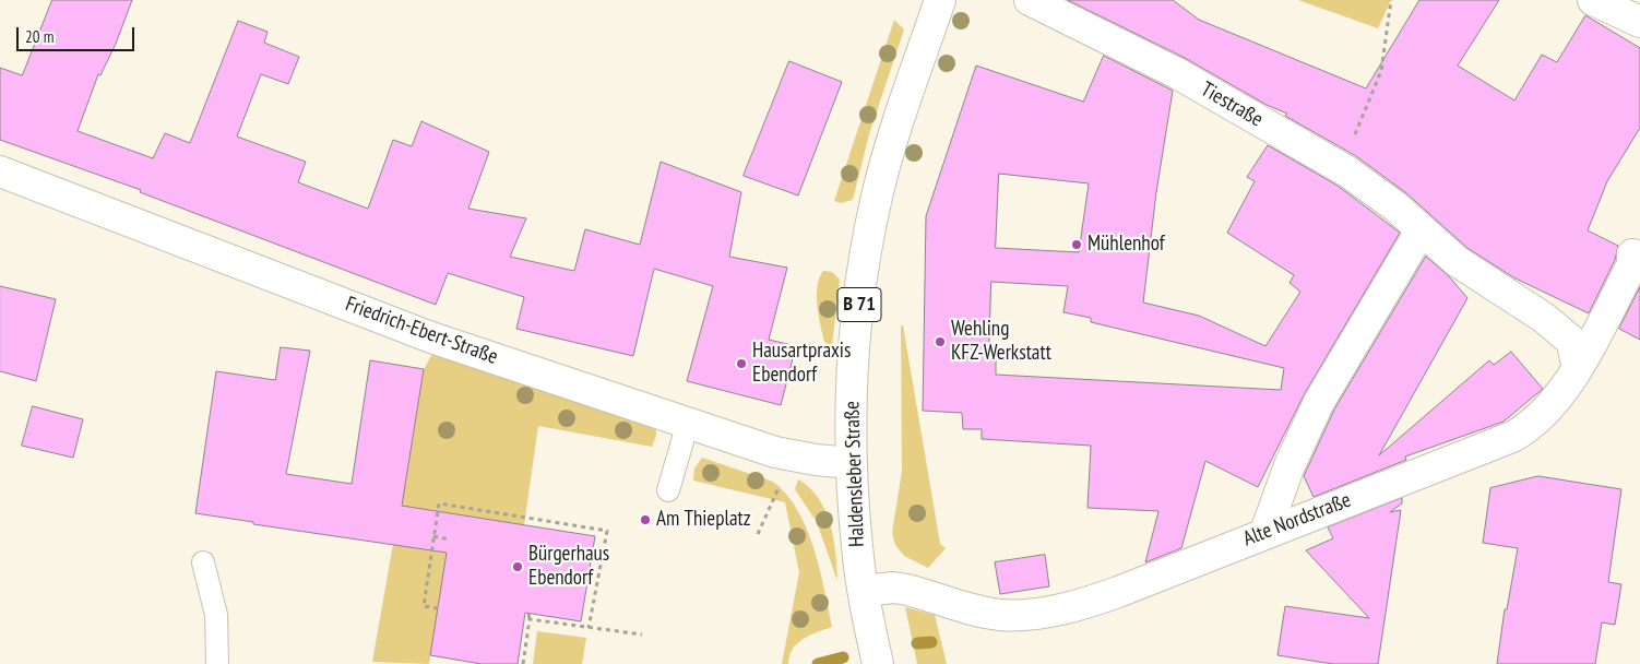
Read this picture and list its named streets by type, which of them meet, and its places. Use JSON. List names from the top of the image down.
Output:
{
  "streets": {
    "street": [
      "Tiestraße",
      "B 71",
      "Friedrich-Ebert-Straße",
      "Haldensleber Straße",
      "Alte Nordstraße"
    ]
  },
  "crossings": [
    ["Tiestraße", "Alte Nordstraße"],
    ["Friedrich-Ebert-Straße", "Haldensleber Straße"],
    ["Haldensleber Straße", "Alte Nordstraße"]
  ],
  "places": [
    "Mühlenhof",
    "Wehling KFZ-Werkstatt",
    "Hausartpraxis Ebendorf",
    "Am Thieplatz",
    "Bürgerhaus Ebendorf"
  ],
  "scale_bar": "20 m"
}
